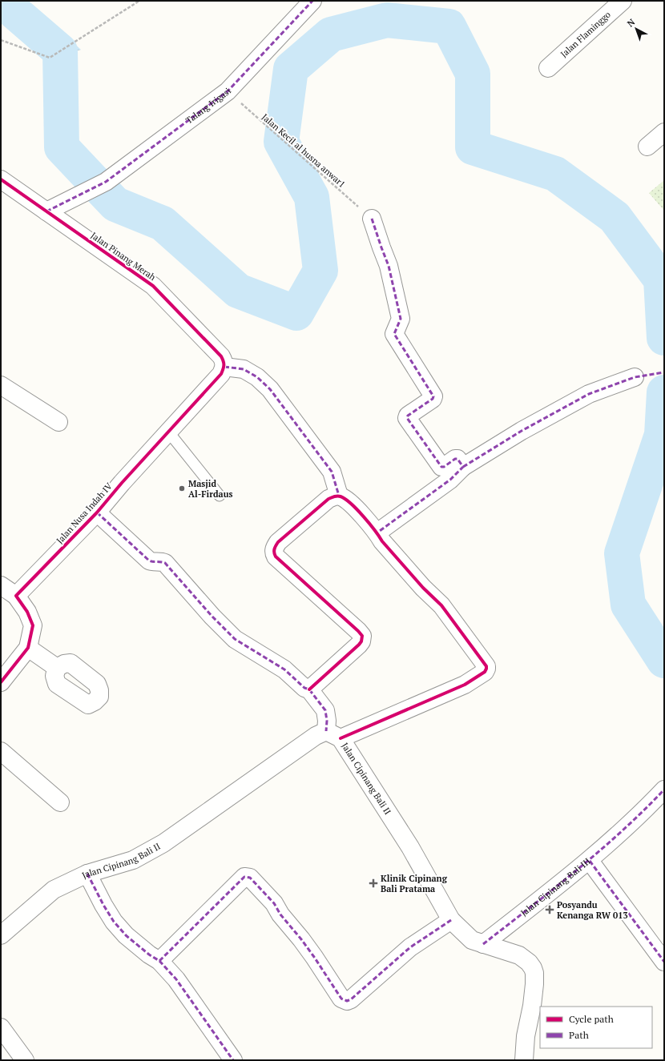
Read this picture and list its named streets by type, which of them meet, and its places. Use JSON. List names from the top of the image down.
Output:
{
  "streets": {
    "street": [
      "Jalan Flaminggo",
      "Talang Irigasi",
      "Jalan Pinang Merah",
      "Jalan Nusa Indah IV",
      "Jalan Cipinang Bali II",
      "Jalan Cipinang Bali III"
    ],
    "path": ["Jalan Kecil al husna anwar1"]
  },
  "crossings": [
    ["Talang Irigasi", "Jalan Kecil al husna anwar1"],
    ["Talang Irigasi", "Jalan Pinang Merah"],
    ["Jalan Pinang Merah", "Jalan Nusa Indah IV"],
    ["Jalan Cipinang Bali II", "Jalan Cipinang Bali III"]
  ],
  "places": {
    "other": ["Masjid Al-Firdaus"],
    "health": ["Klinik Cipinang Bali Pratama", "Posyandu Kenanga RW 013"]
  },
  "legend": ["Cycle path", "Path"],
  "north": "top left"
}
